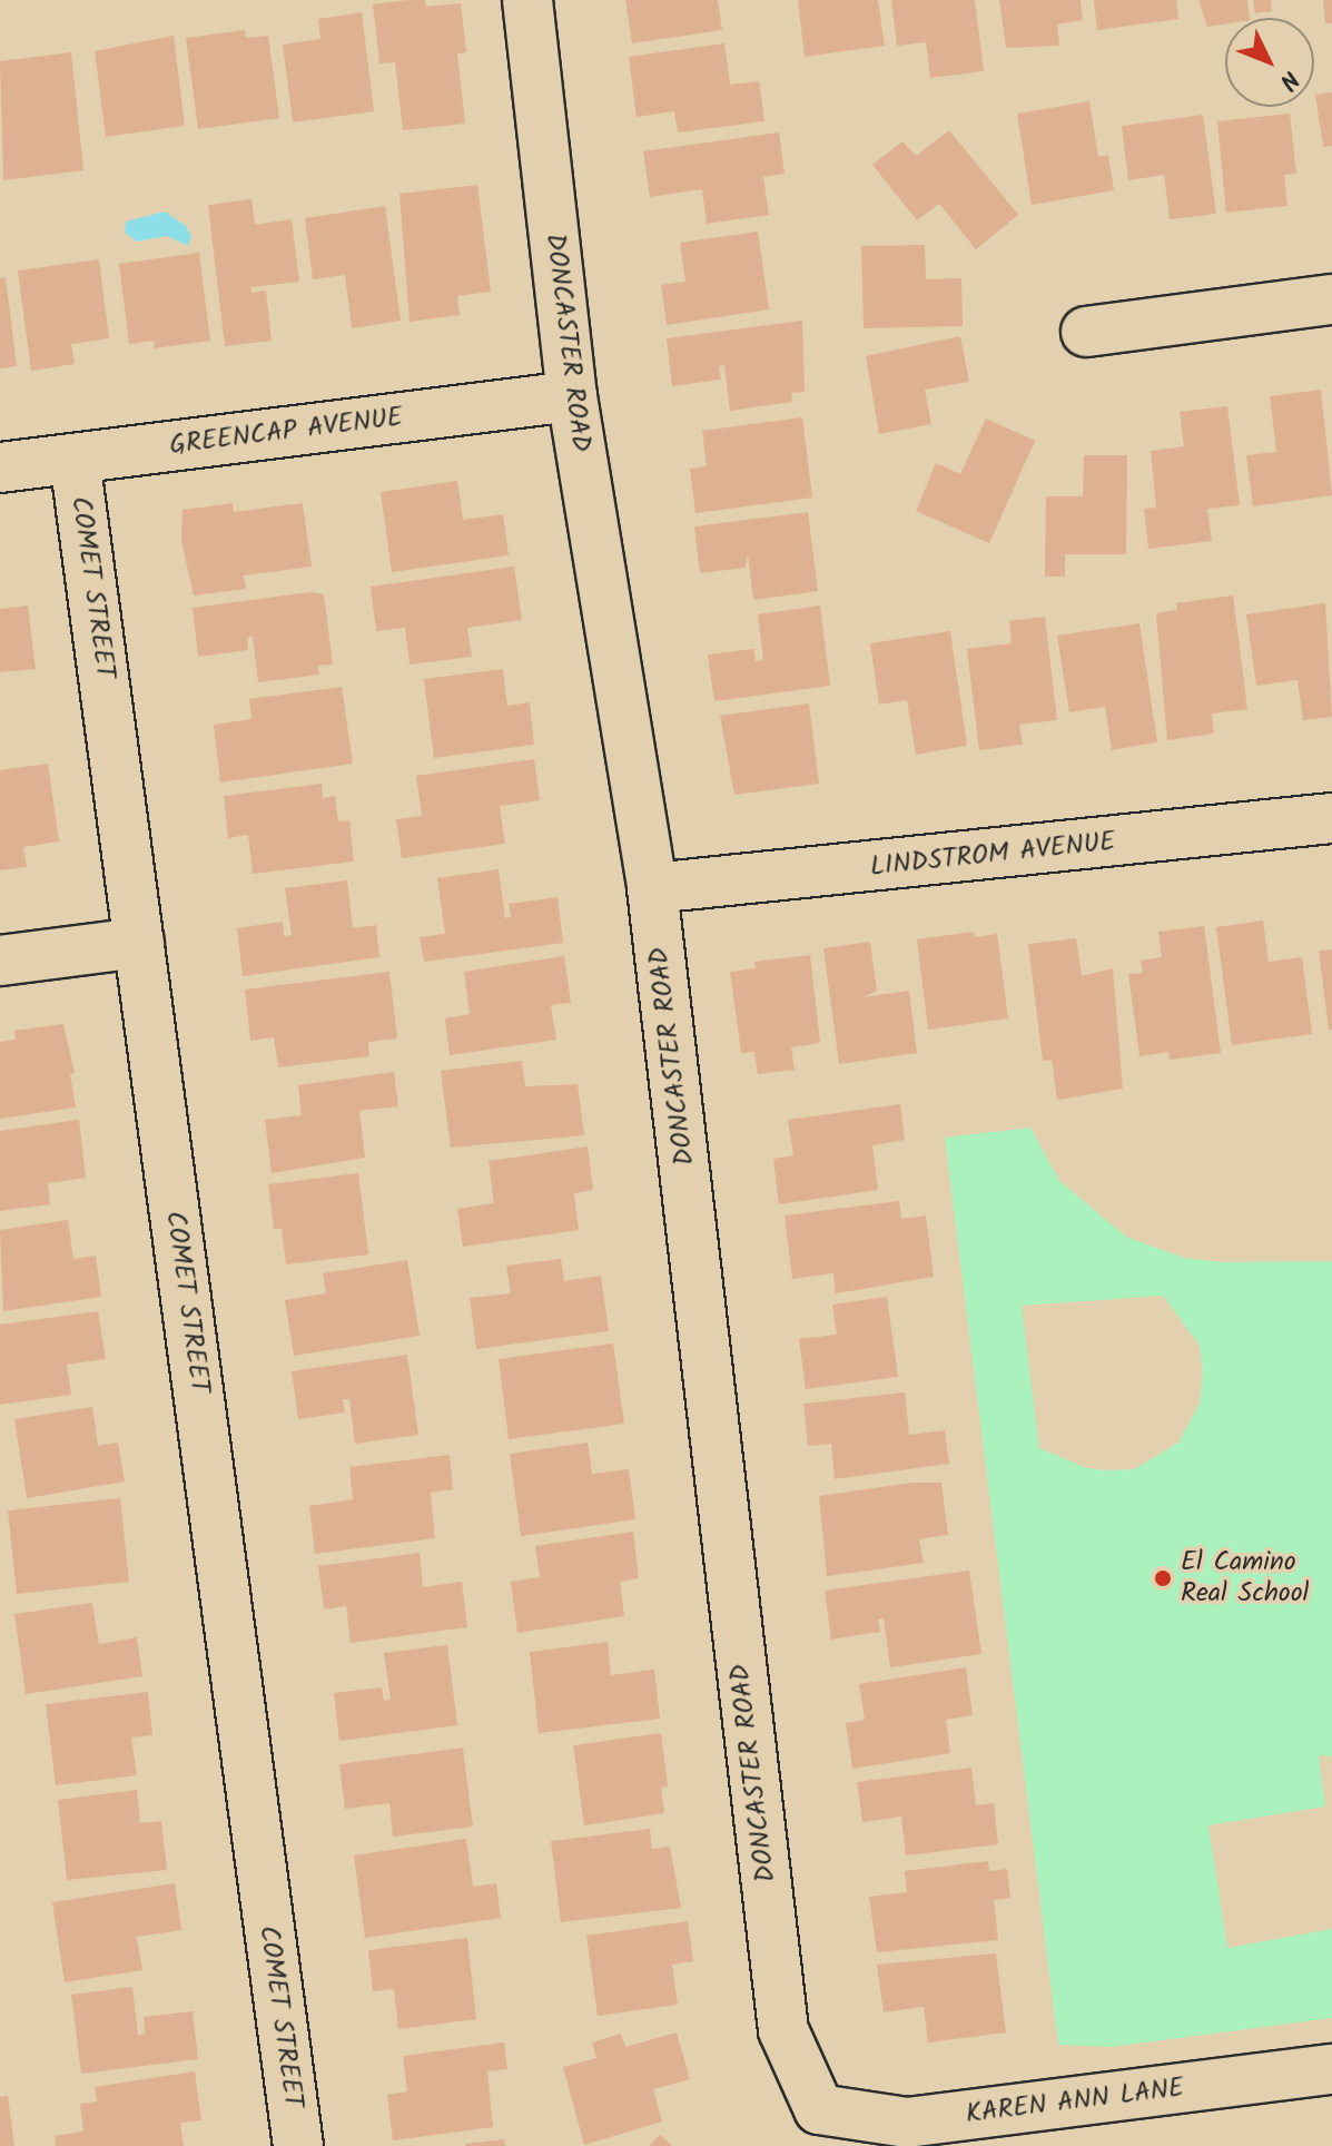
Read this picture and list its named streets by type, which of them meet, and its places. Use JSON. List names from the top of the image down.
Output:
{
  "streets": {
    "street": [
      "DONCASTER ROAD",
      "GREENCAP AVENUE",
      "COMET STREET",
      "LINDSTROM AVENUE",
      "KAREN ANN LANE"
    ]
  },
  "crossings": [
    ["DONCASTER ROAD", "GREENCAP AVENUE"],
    ["DONCASTER ROAD", "LINDSTROM AVENUE"],
    ["DONCASTER ROAD", "KAREN ANN LANE"],
    ["GREENCAP AVENUE", "COMET STREET"]
  ],
  "places": ["El Camino Real School"],
  "north": "bottom right"
}
